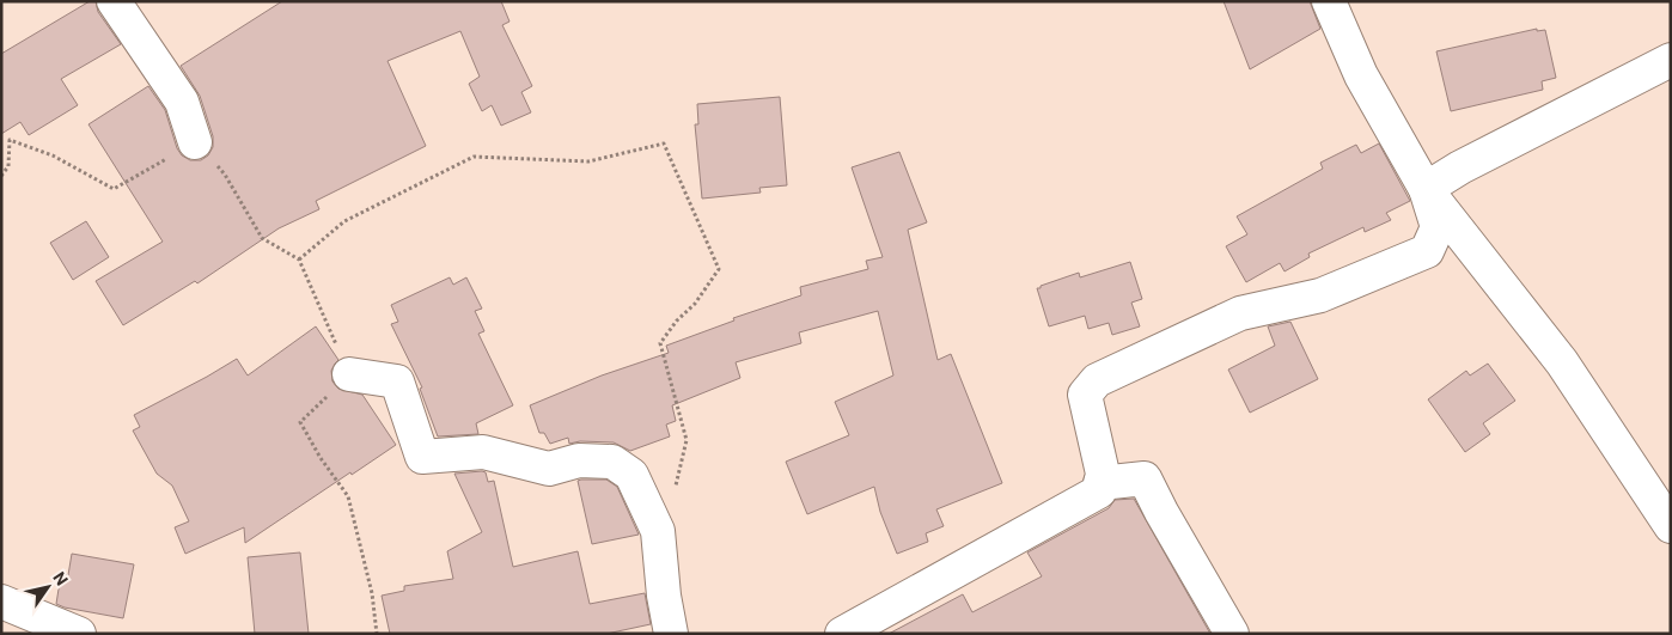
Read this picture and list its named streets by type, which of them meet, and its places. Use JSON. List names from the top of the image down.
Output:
{
  "north": "top right"
}
